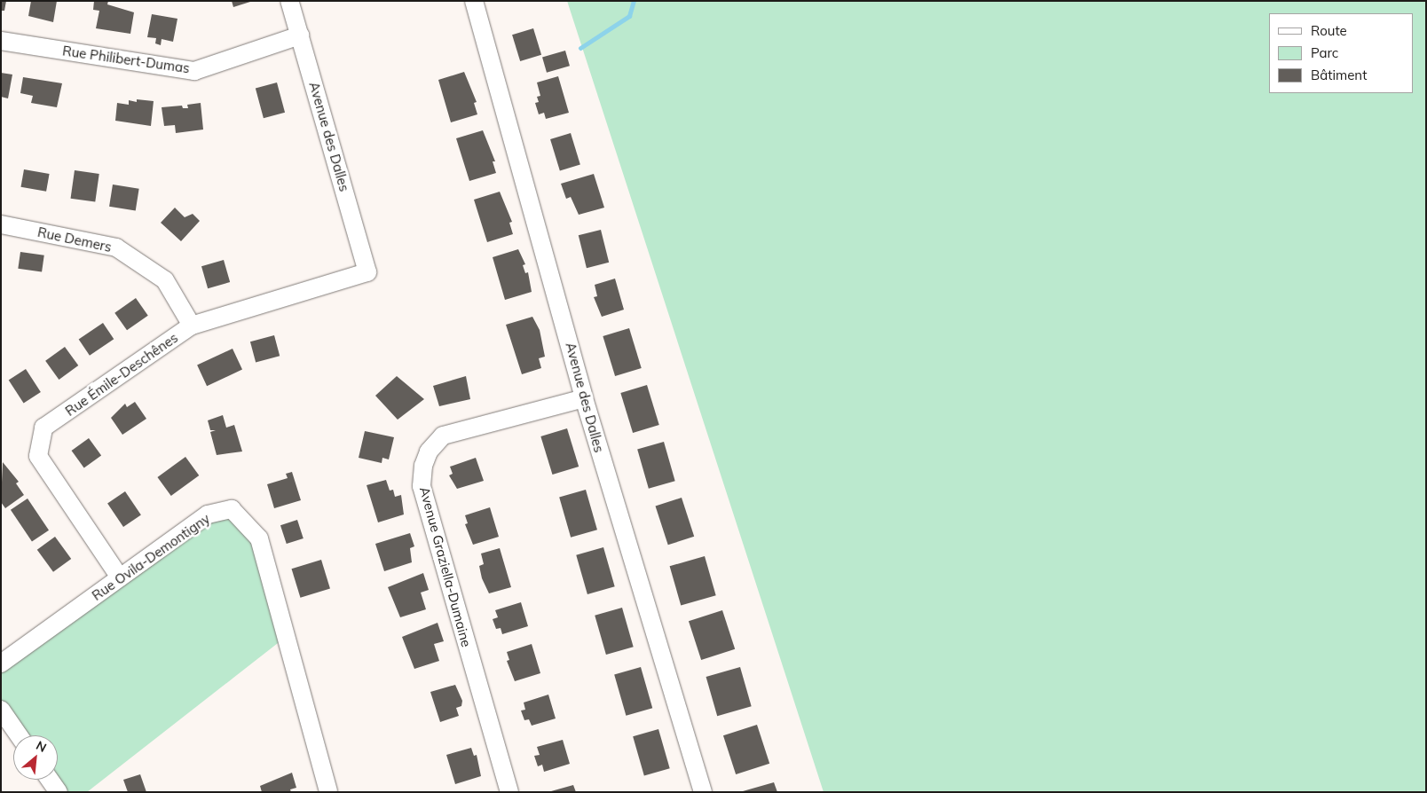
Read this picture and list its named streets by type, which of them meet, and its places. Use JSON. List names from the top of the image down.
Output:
{
  "streets": {
    "street": [
      "Rue Philibert-Dumas",
      "Avenue des Dalles",
      "Rue Demers",
      "Rue Émile-Deschênes",
      "Rue Ovila-Demontigny",
      "Avenue Graziella-Dumaine"
    ]
  },
  "crossings": [
    ["Rue Philibert-Dumas", "Avenue des Dalles"],
    ["Avenue des Dalles", "Rue Émile-Deschênes"],
    ["Avenue des Dalles", "Avenue Graziella-Dumaine"],
    ["Rue Demers", "Rue Émile-Deschênes"],
    ["Rue Émile-Deschênes", "Rue Ovila-Demontigny"]
  ],
  "legend": ["Route", "Parc", "Bâtiment"],
  "north": "top right"
}
